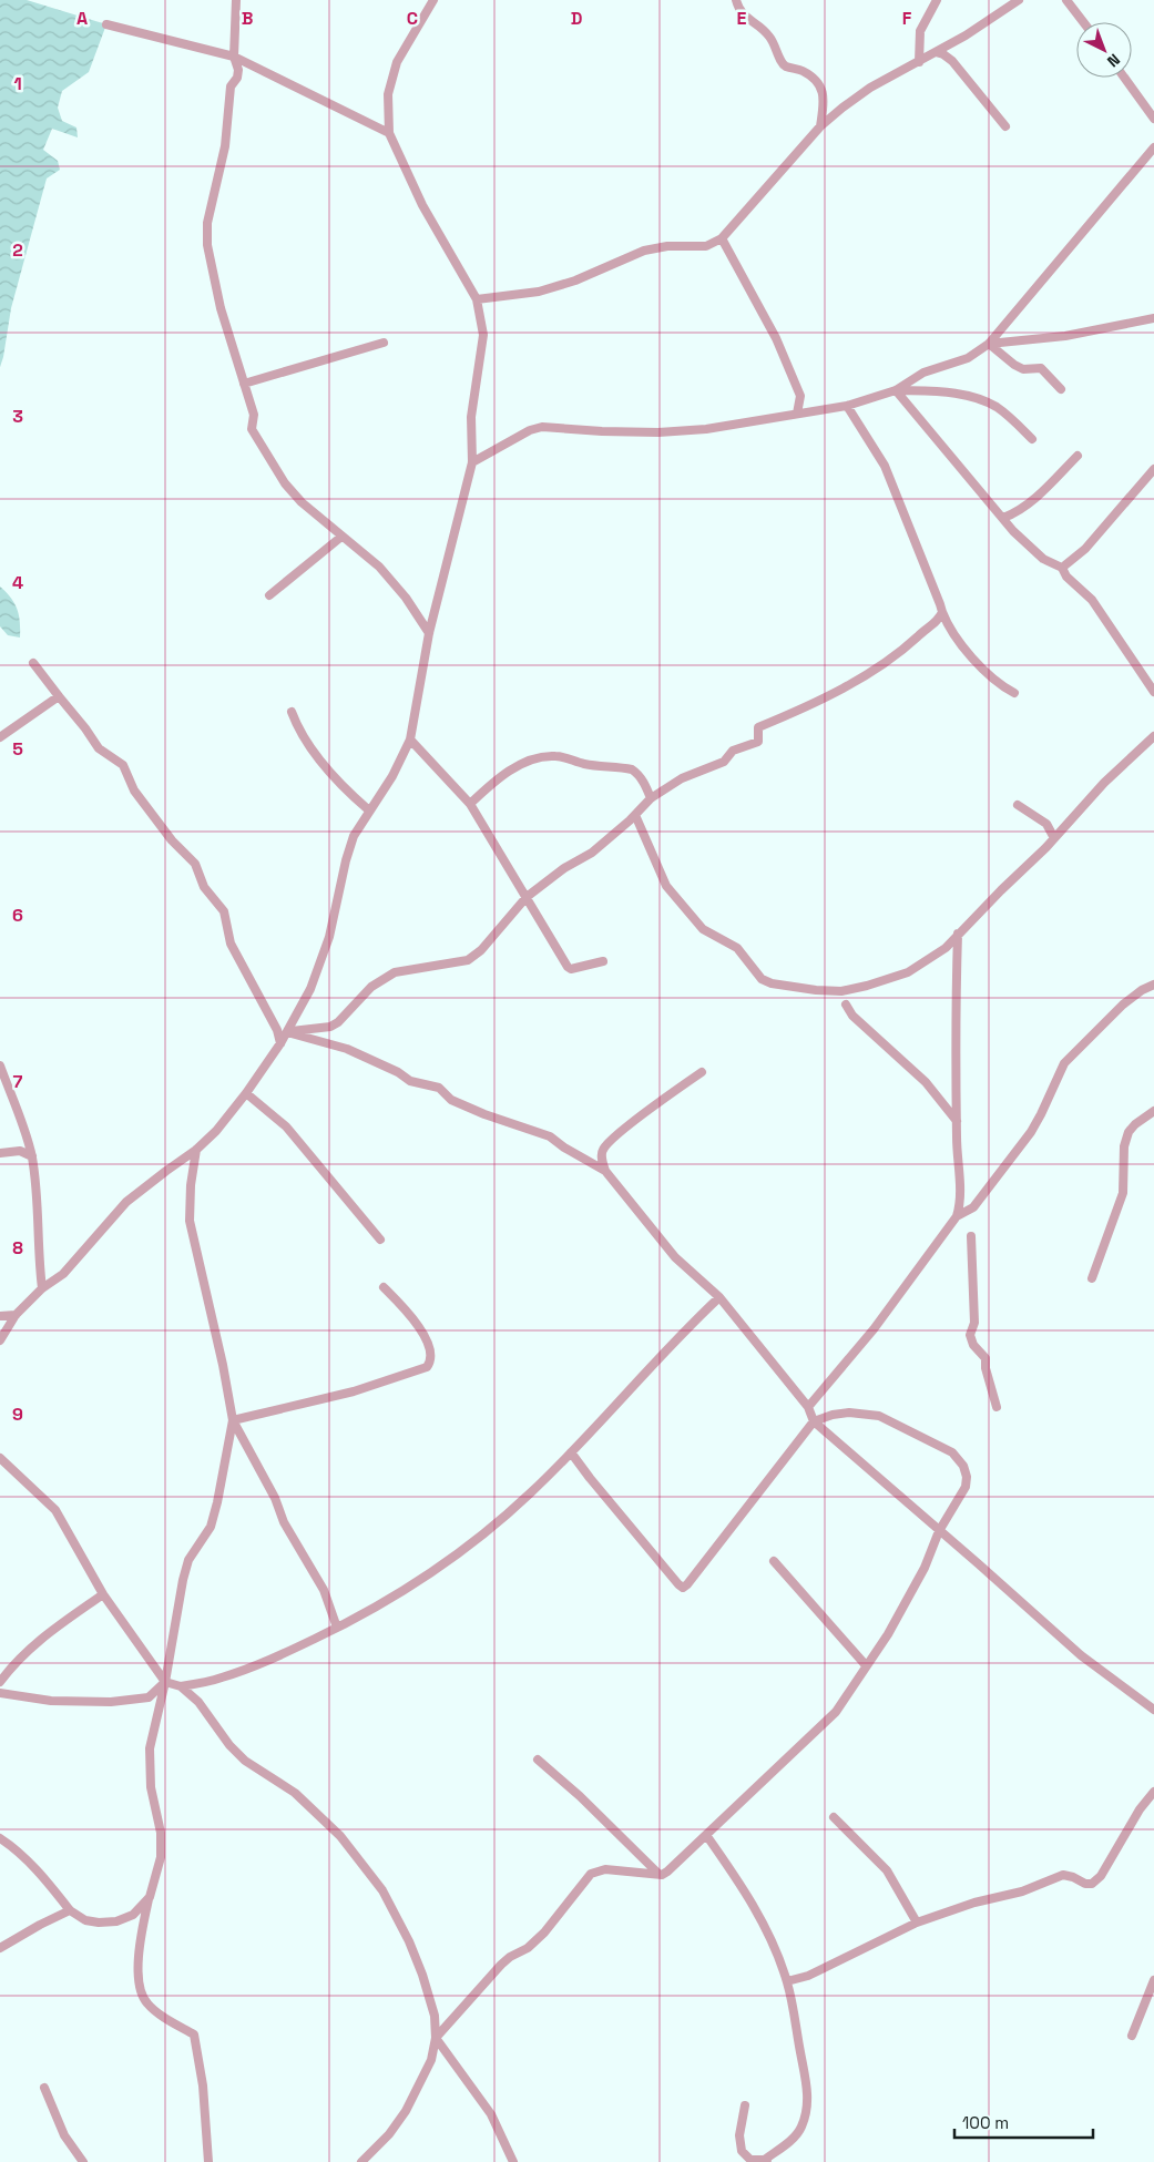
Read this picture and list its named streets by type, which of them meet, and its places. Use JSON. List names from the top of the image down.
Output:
{
  "scale_bar": "100 m",
  "north": "bottom right",
  "grid": {
    "columns": [
      "A",
      "B",
      "C",
      "D",
      "E",
      "F"
    ],
    "rows": [
      "1",
      "2",
      "3",
      "4",
      "5",
      "6",
      "7",
      "8",
      "9"
    ]
  }
}
